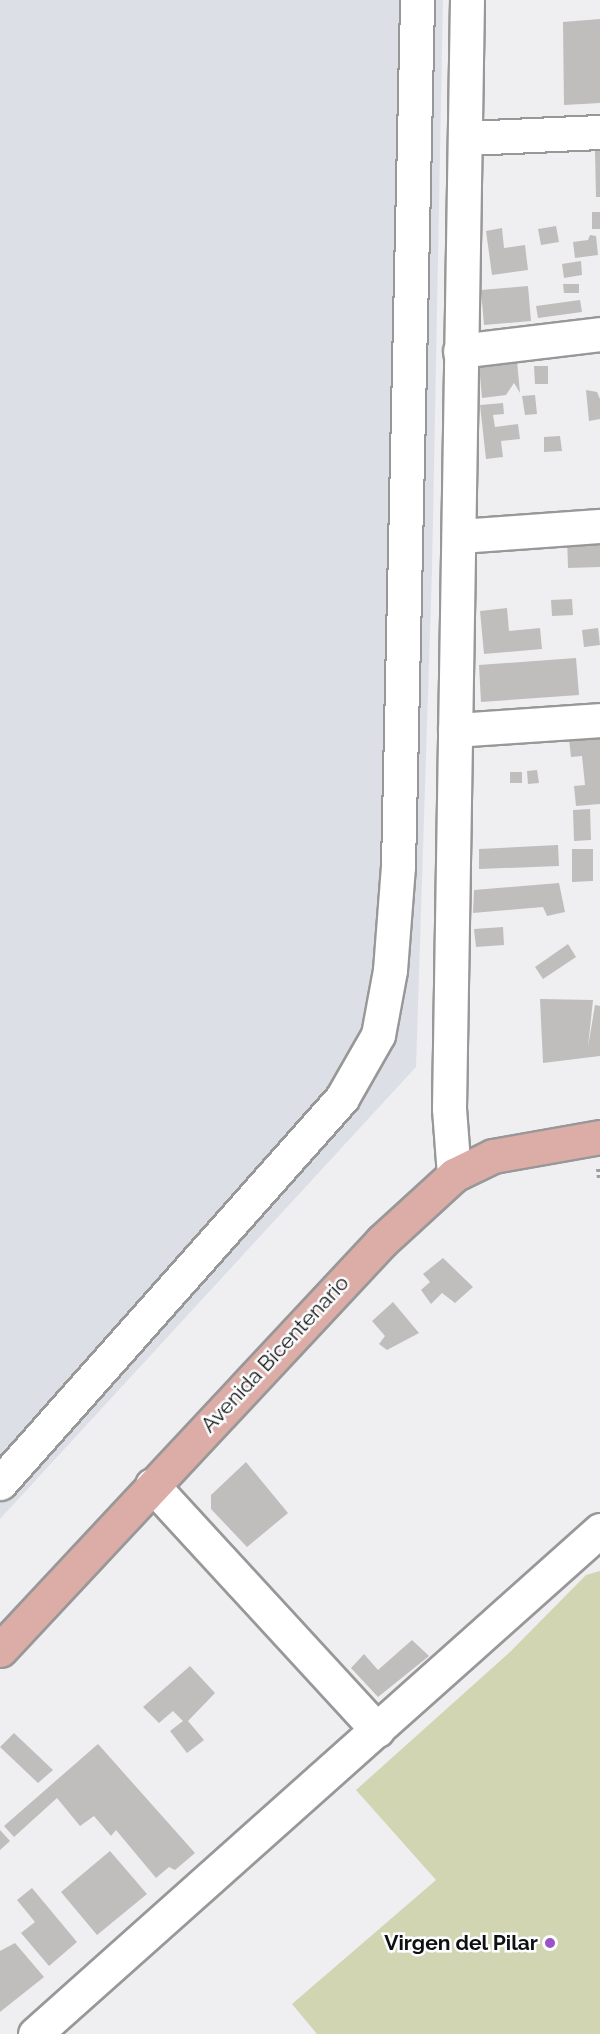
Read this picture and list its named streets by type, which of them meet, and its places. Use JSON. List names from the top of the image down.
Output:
{
  "streets": {
    "main road": ["Avenida Bicentenario"]
  },
  "places": ["Virgen del Pilar"]
}
